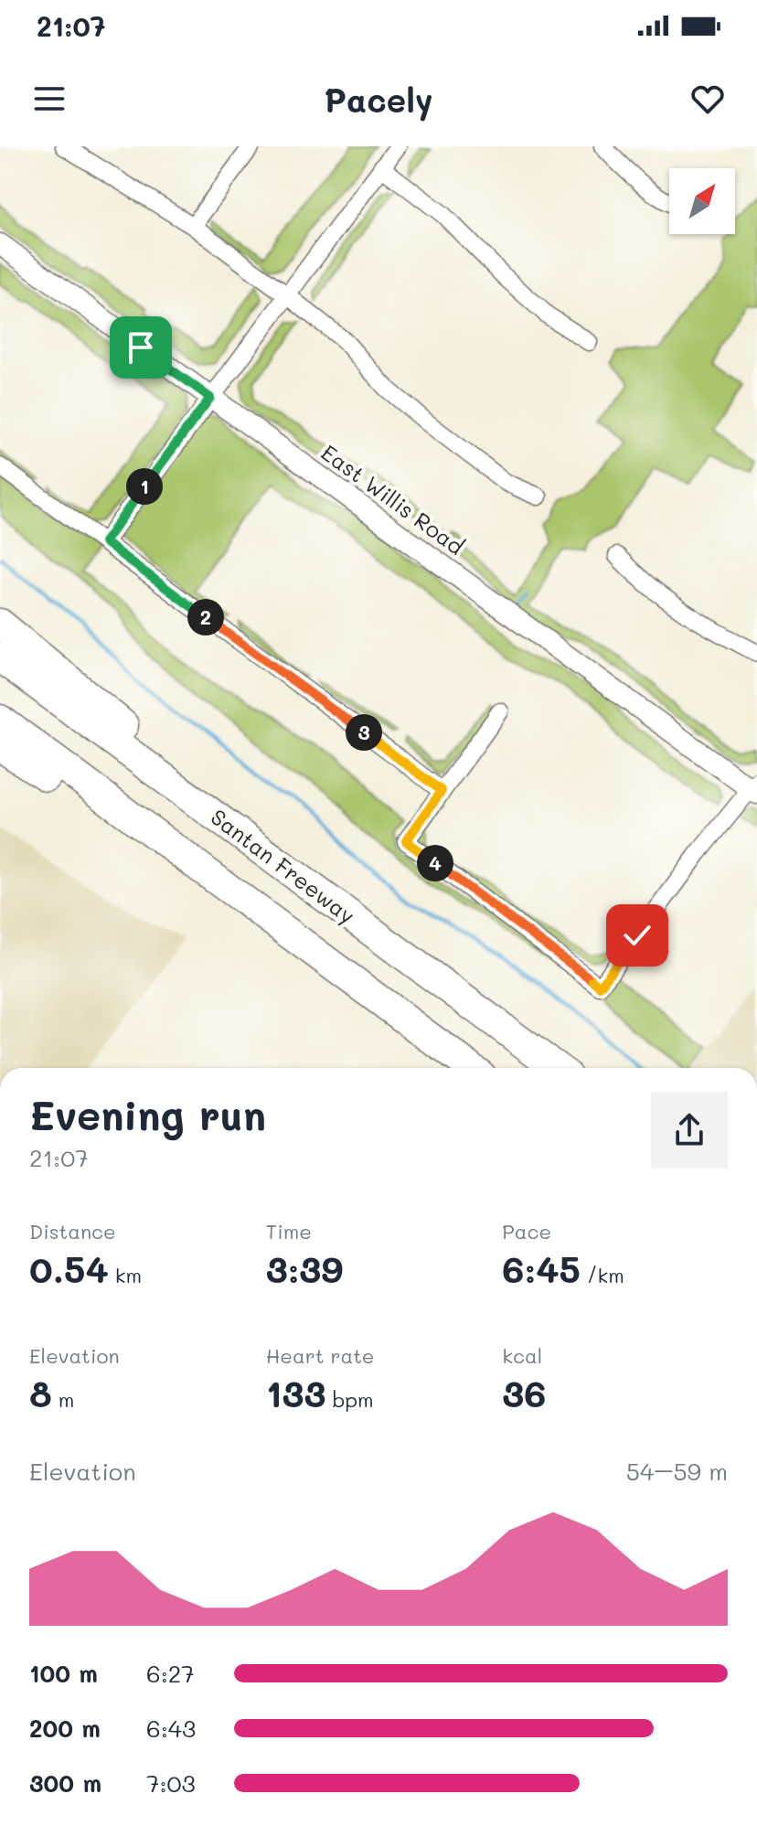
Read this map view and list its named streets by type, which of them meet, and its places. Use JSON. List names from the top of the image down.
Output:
{
  "streets": {
    "highway": ["Santan Freeway"],
    "street": ["East Willis Road"]
  },
  "north": "top right",
  "page": {
    "status": "21:07",
    "header": "Pacely",
    "pins": [
      "1",
      "2",
      "3",
      "4"
    ],
    "heading": ["Evening run", "21:07"],
    "stats": [
      ["Distance", "0.54 km"],
      ["Time", "3:39"],
      ["Pace", "6:45 /km"],
      ["Elevation", "8 m"],
      ["Heart rate", "133 bpm"],
      ["kcal", "36"]
    ],
    "chart": ["Elevation", "54–59 m"],
    "list": [
      {
        "name": "100 m",
        "note": "6:27"
      },
      {
        "name": "200 m",
        "note": "6:43"
      },
      {
        "name": "300 m",
        "note": "7:03"
      }
    ]
  }
}
